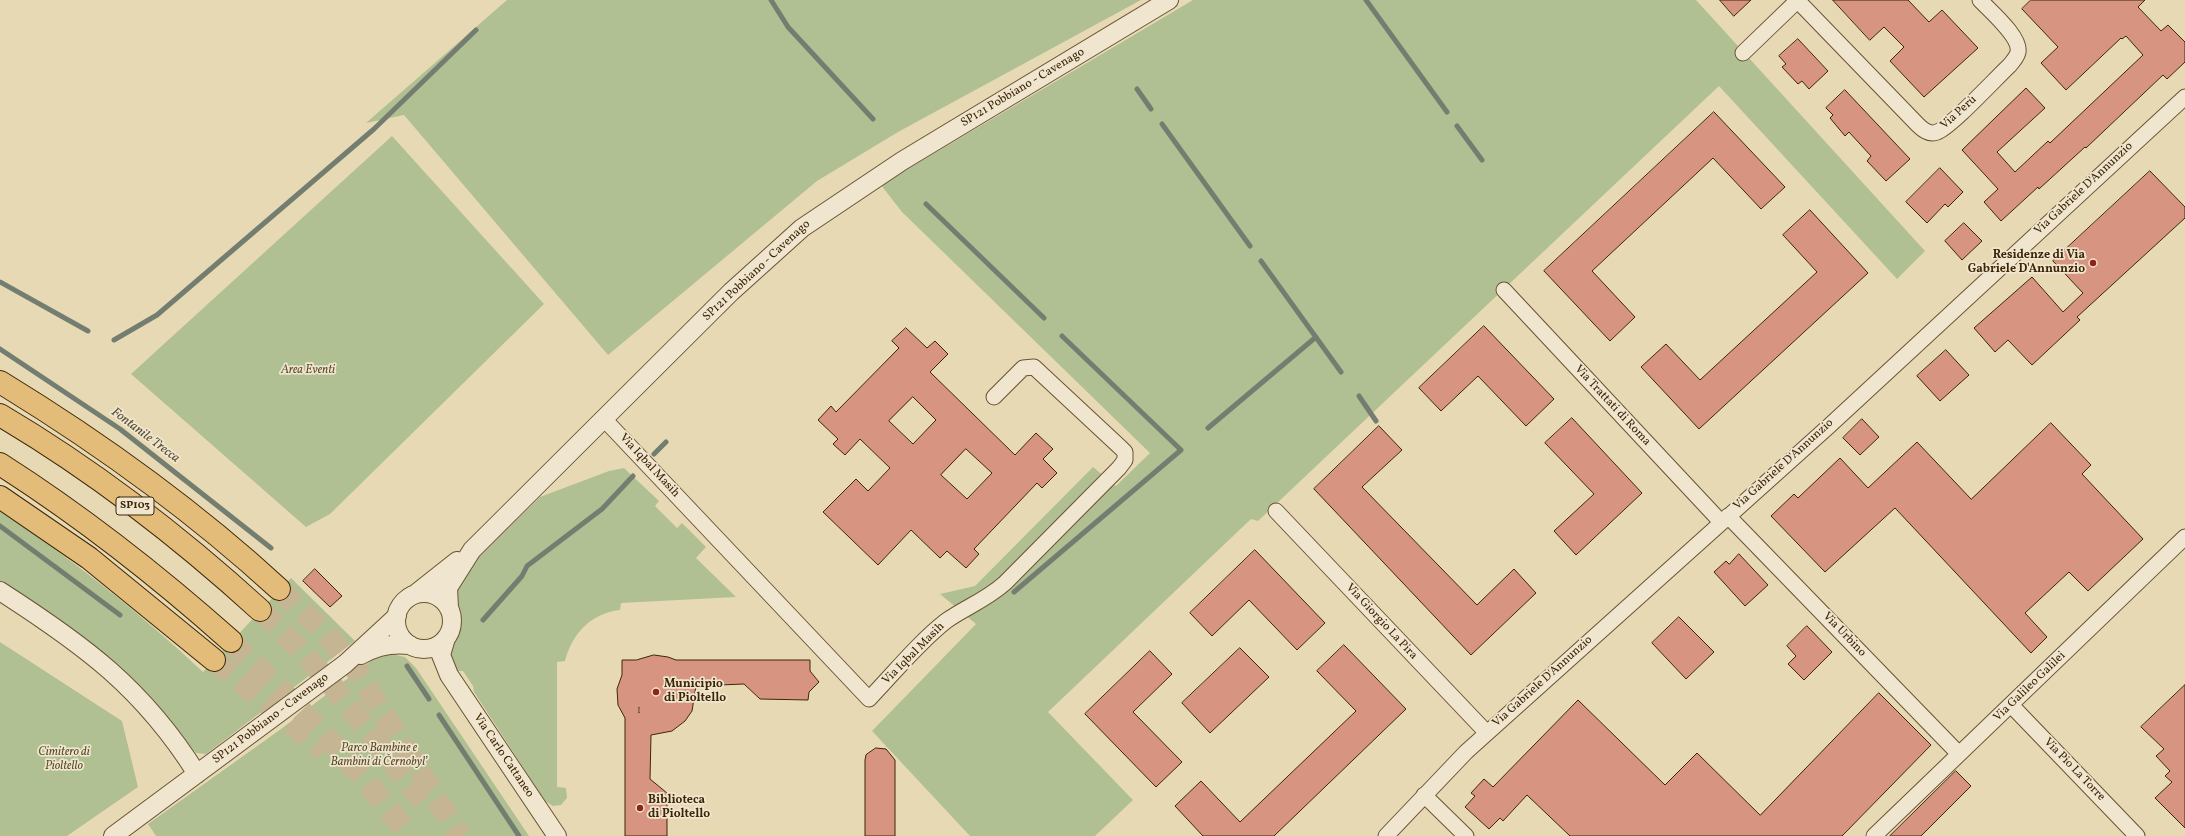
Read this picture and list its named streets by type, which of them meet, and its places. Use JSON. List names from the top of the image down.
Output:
{
  "streets": {
    "highway": ["SP103"],
    "street": [
      "SP121 Pobbiano - Cavenago",
      "Via Perù",
      "Via Gabriele D'Annunzio",
      "Via Trattati di Roma",
      "Via Iqbal Masih",
      "Via Giorgio La Pira",
      "Via Urbino",
      "Via Galileo Galilei",
      "Via Carlo Cattaneo",
      "Via Pio La Torre"
    ]
  },
  "crossings": [
    ["SP121 Pobbiano - Cavenago", "Via Iqbal Masih"],
    ["SP121 Pobbiano - Cavenago", "Via Carlo Cattaneo"],
    ["Via Gabriele D'Annunzio", "Via Trattati di Roma"],
    ["Via Gabriele D'Annunzio", "Via Giorgio La Pira"],
    ["Via Gabriele D'Annunzio", "Via Urbino"],
    ["Via Trattati di Roma", "Via Urbino"],
    ["Via Urbino", "Via Galileo Galilei"],
    ["Via Galileo Galilei", "Via Pio La Torre"]
  ],
  "water": ["Fontanile Trecca"],
  "parks": ["Area Eventi", "Parco Bambine e Bambini di Černobyl’", "Cimitero di Pioltello"],
  "places": ["Residenze di Via Gabriele D'Annunzio", "Municipio di Pioltello", "Biblioteca di Pioltello"],
  "house_numbers": ["1"]
}
